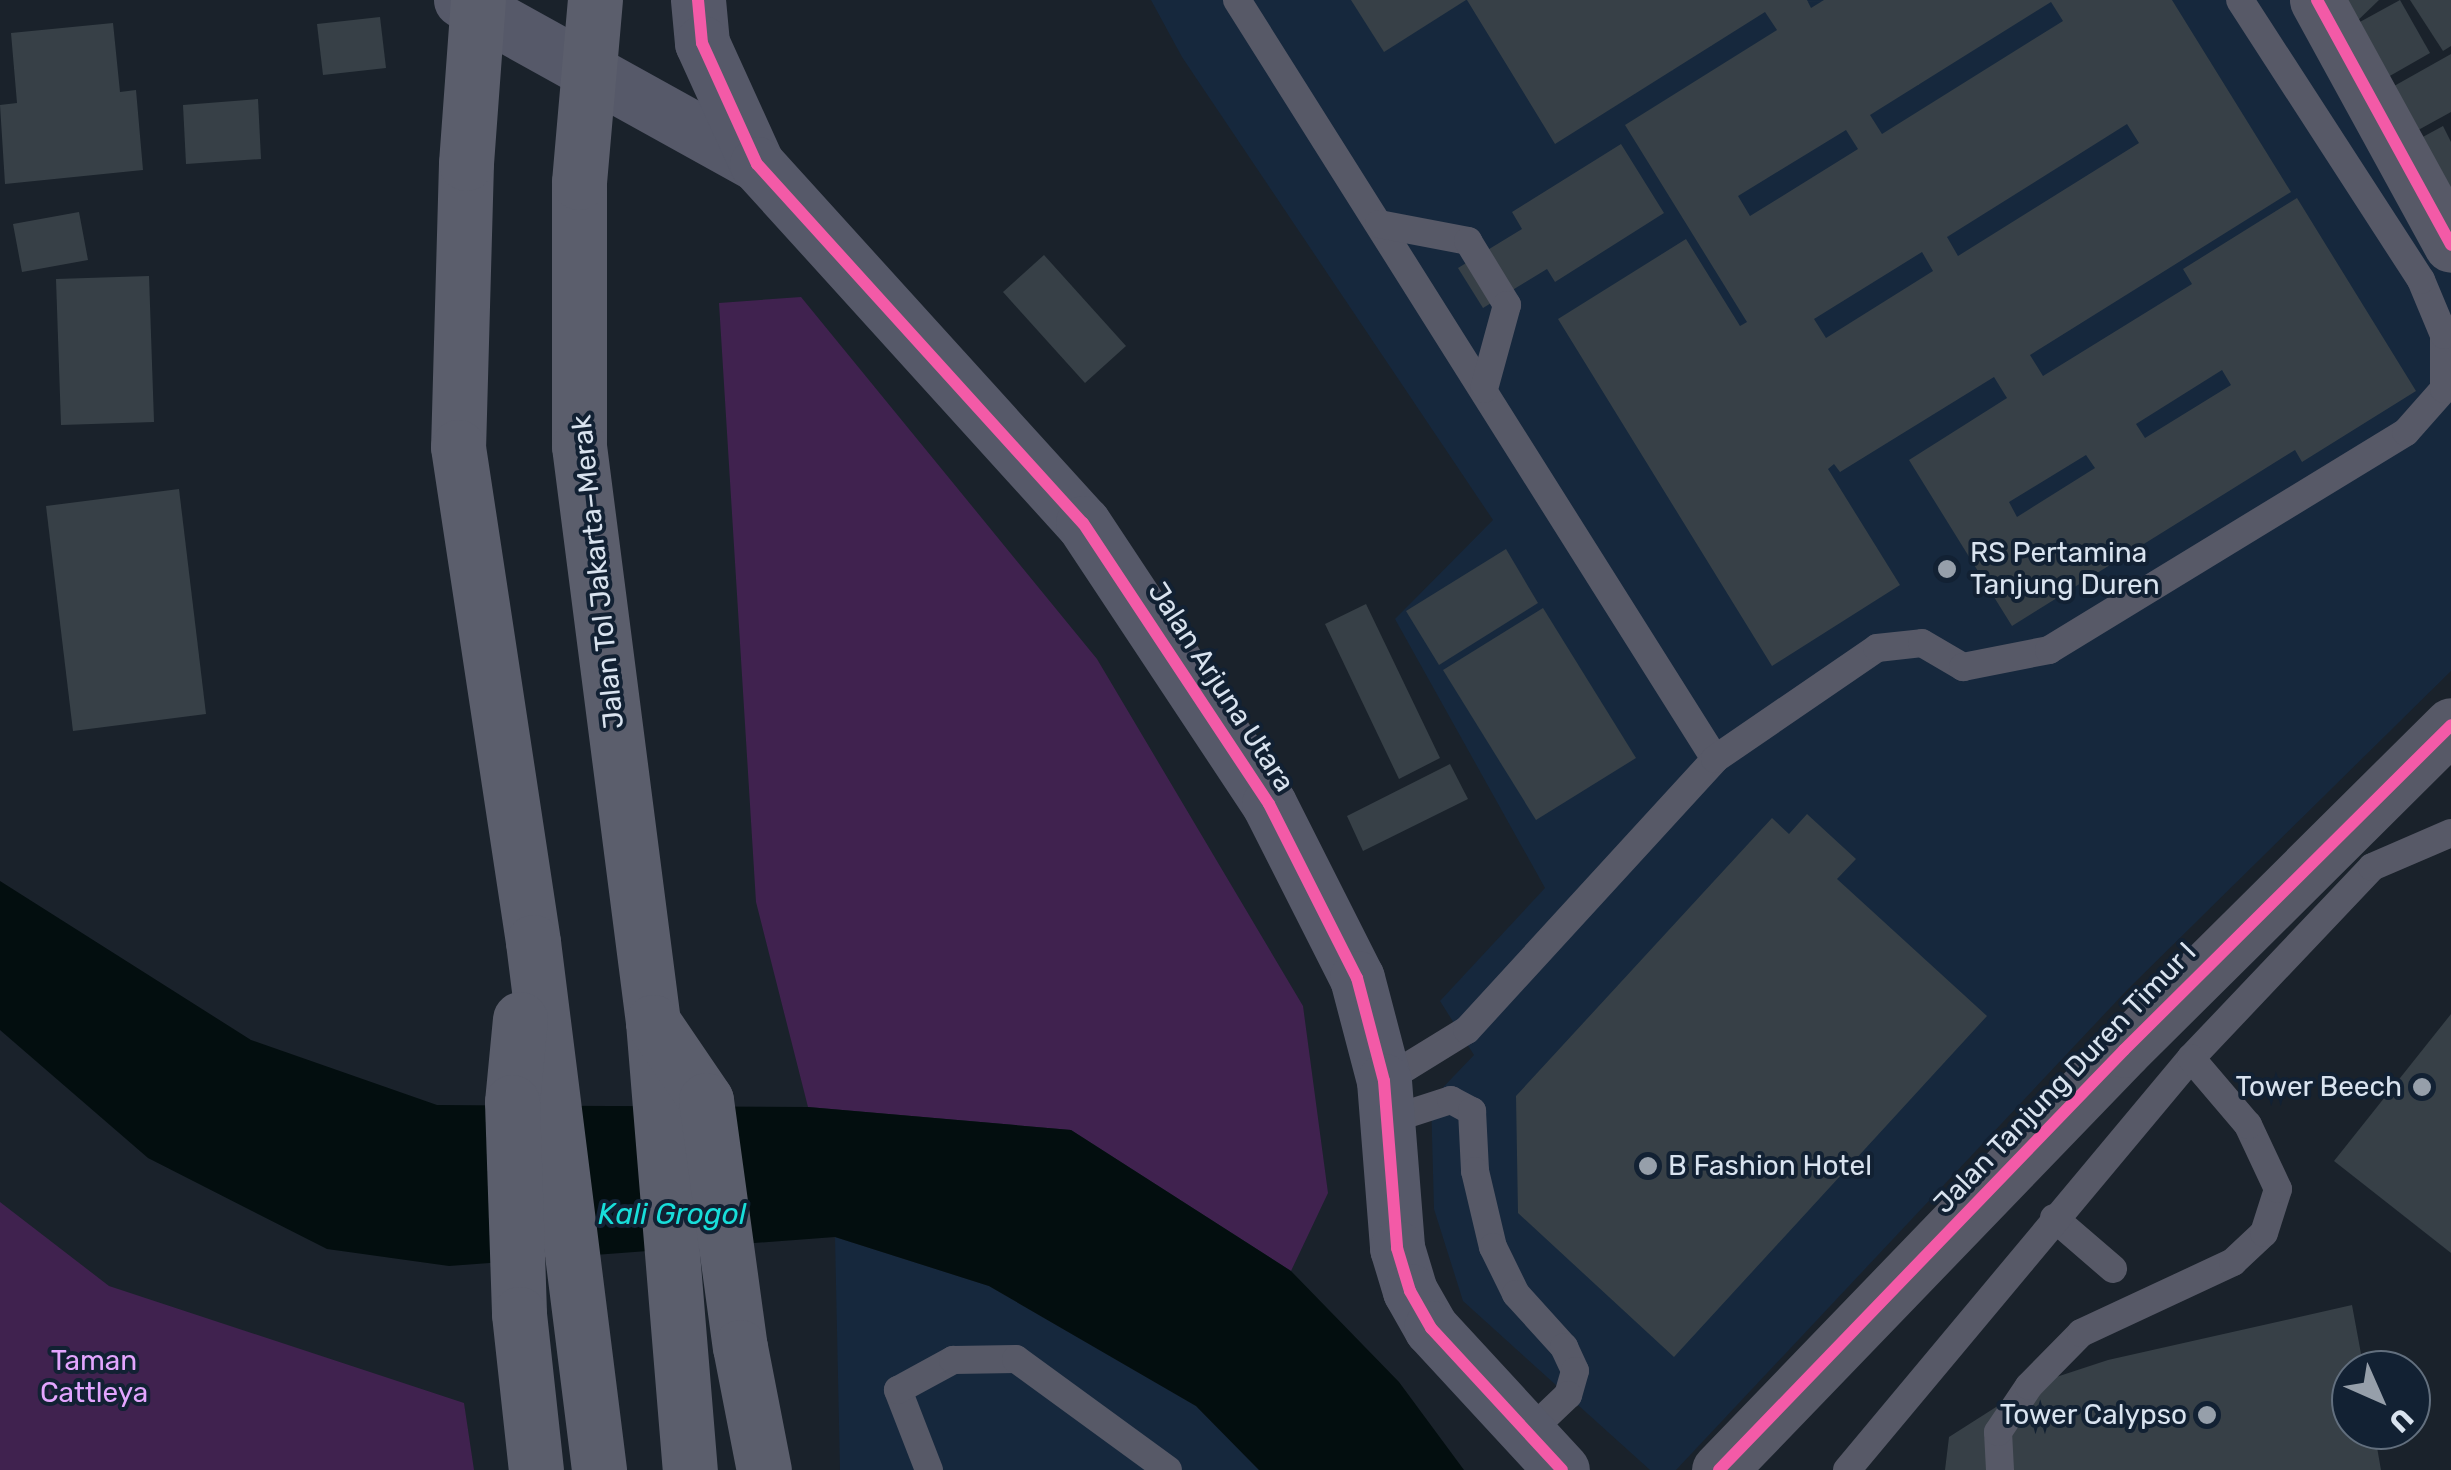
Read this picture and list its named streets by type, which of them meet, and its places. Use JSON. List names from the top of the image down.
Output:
{
  "streets": {
    "highway": ["Jalan Tol Jakarta–Merak"],
    "main road": ["Jalan Arjuna Utara"],
    "street": ["Jalan Tanjung Duren Timur I"]
  },
  "water": ["Kali Grogol"],
  "parks": ["Taman Cattleya"],
  "places": [
    "RS Pertamina Tanjung Duren",
    "Tower Beech",
    "B Fashion Hotel",
    "Tower Calypso"
  ],
  "north": "bottom right"
}
